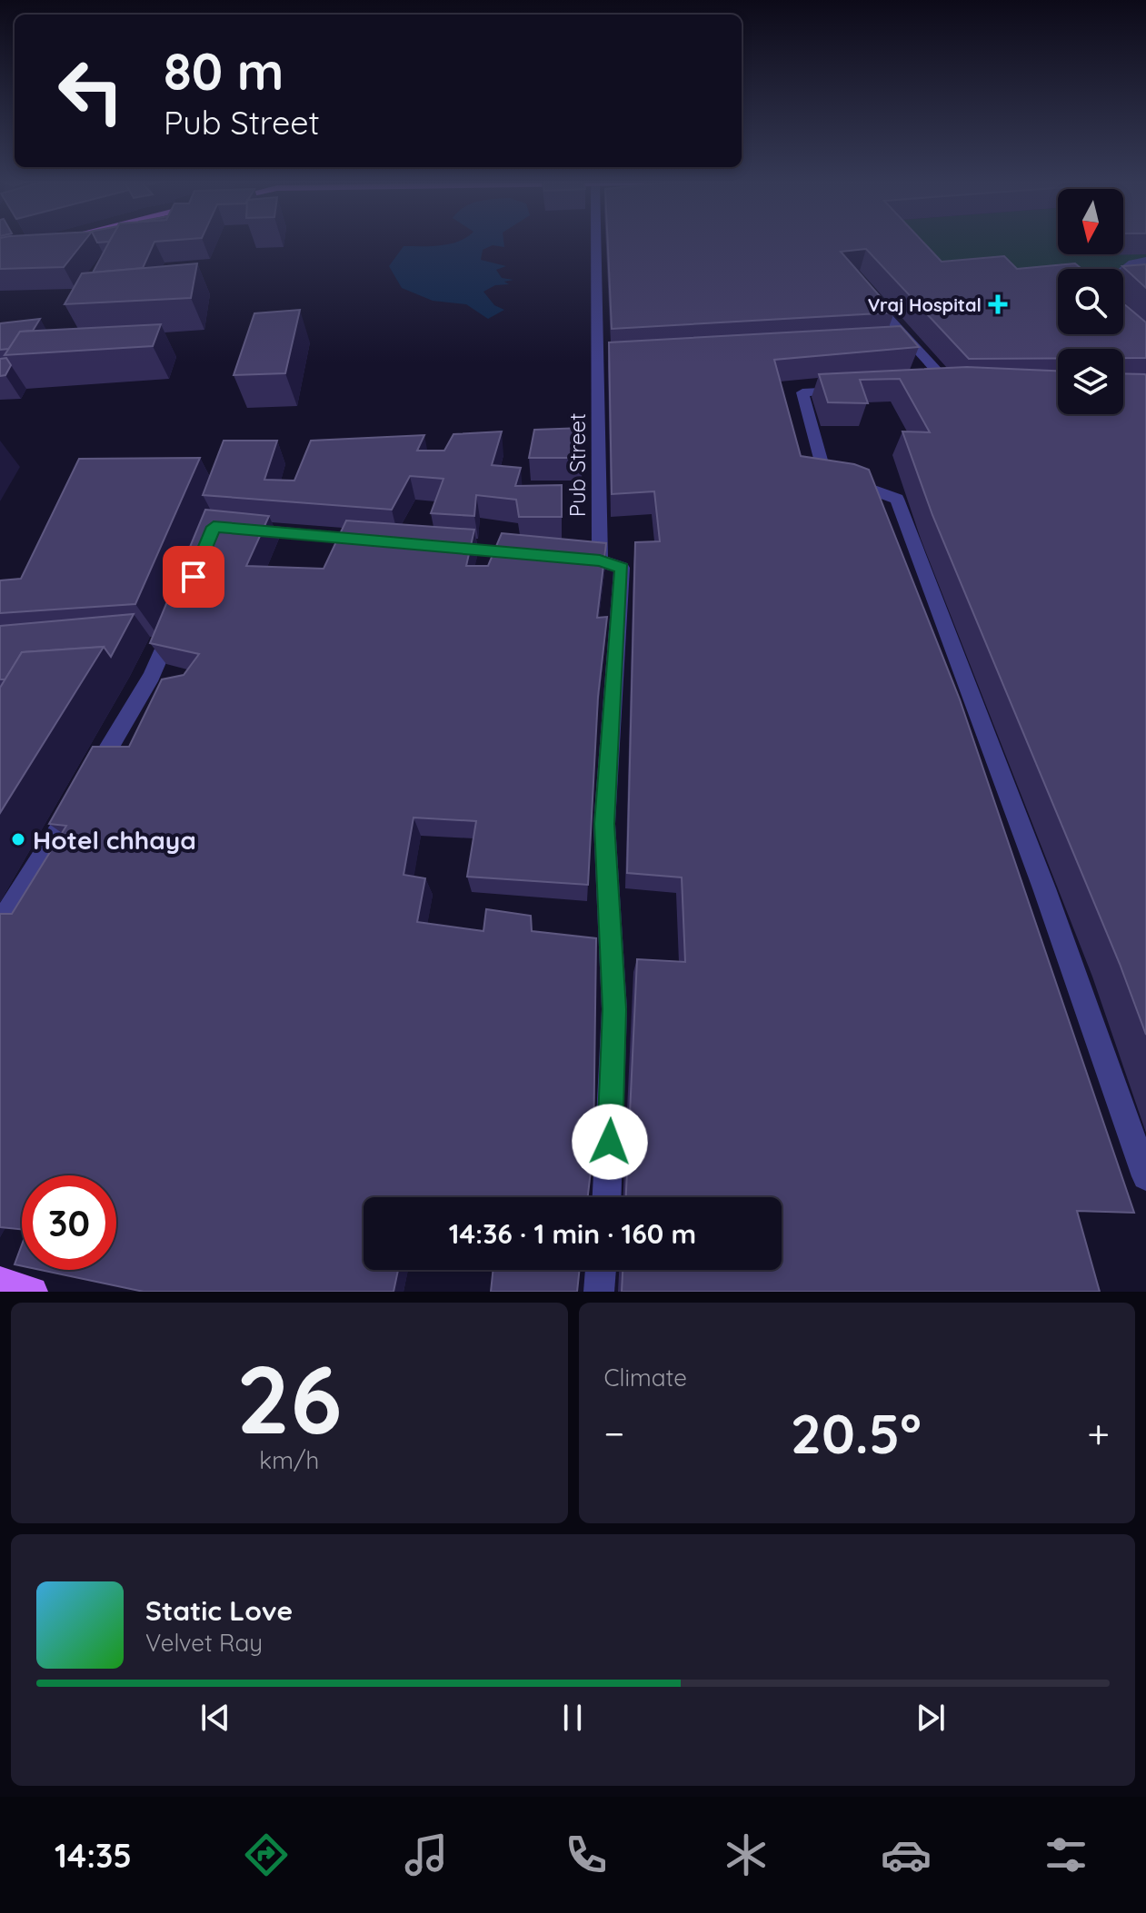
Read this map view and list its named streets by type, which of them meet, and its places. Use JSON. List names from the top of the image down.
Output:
{
  "streets": {
    "street": ["Pub Street"]
  },
  "places": {
    "health": ["Vraj Hospital"],
    "other": ["Hotel chhaya"]
  },
  "north": "bottom",
  "page": {
    "turn": ["80 m", "Pub Street"],
    "limit": "30",
    "trip": "14:36 · 1 min · 160 m",
    "tile": [
      ["26", "km/h"],
      "Climate"
    ],
    "heat": ["−", "20.5°", "+"],
    "song": ["Static Love", "Velvet Ray"],
    "tabs": "14:35"
  }
}
